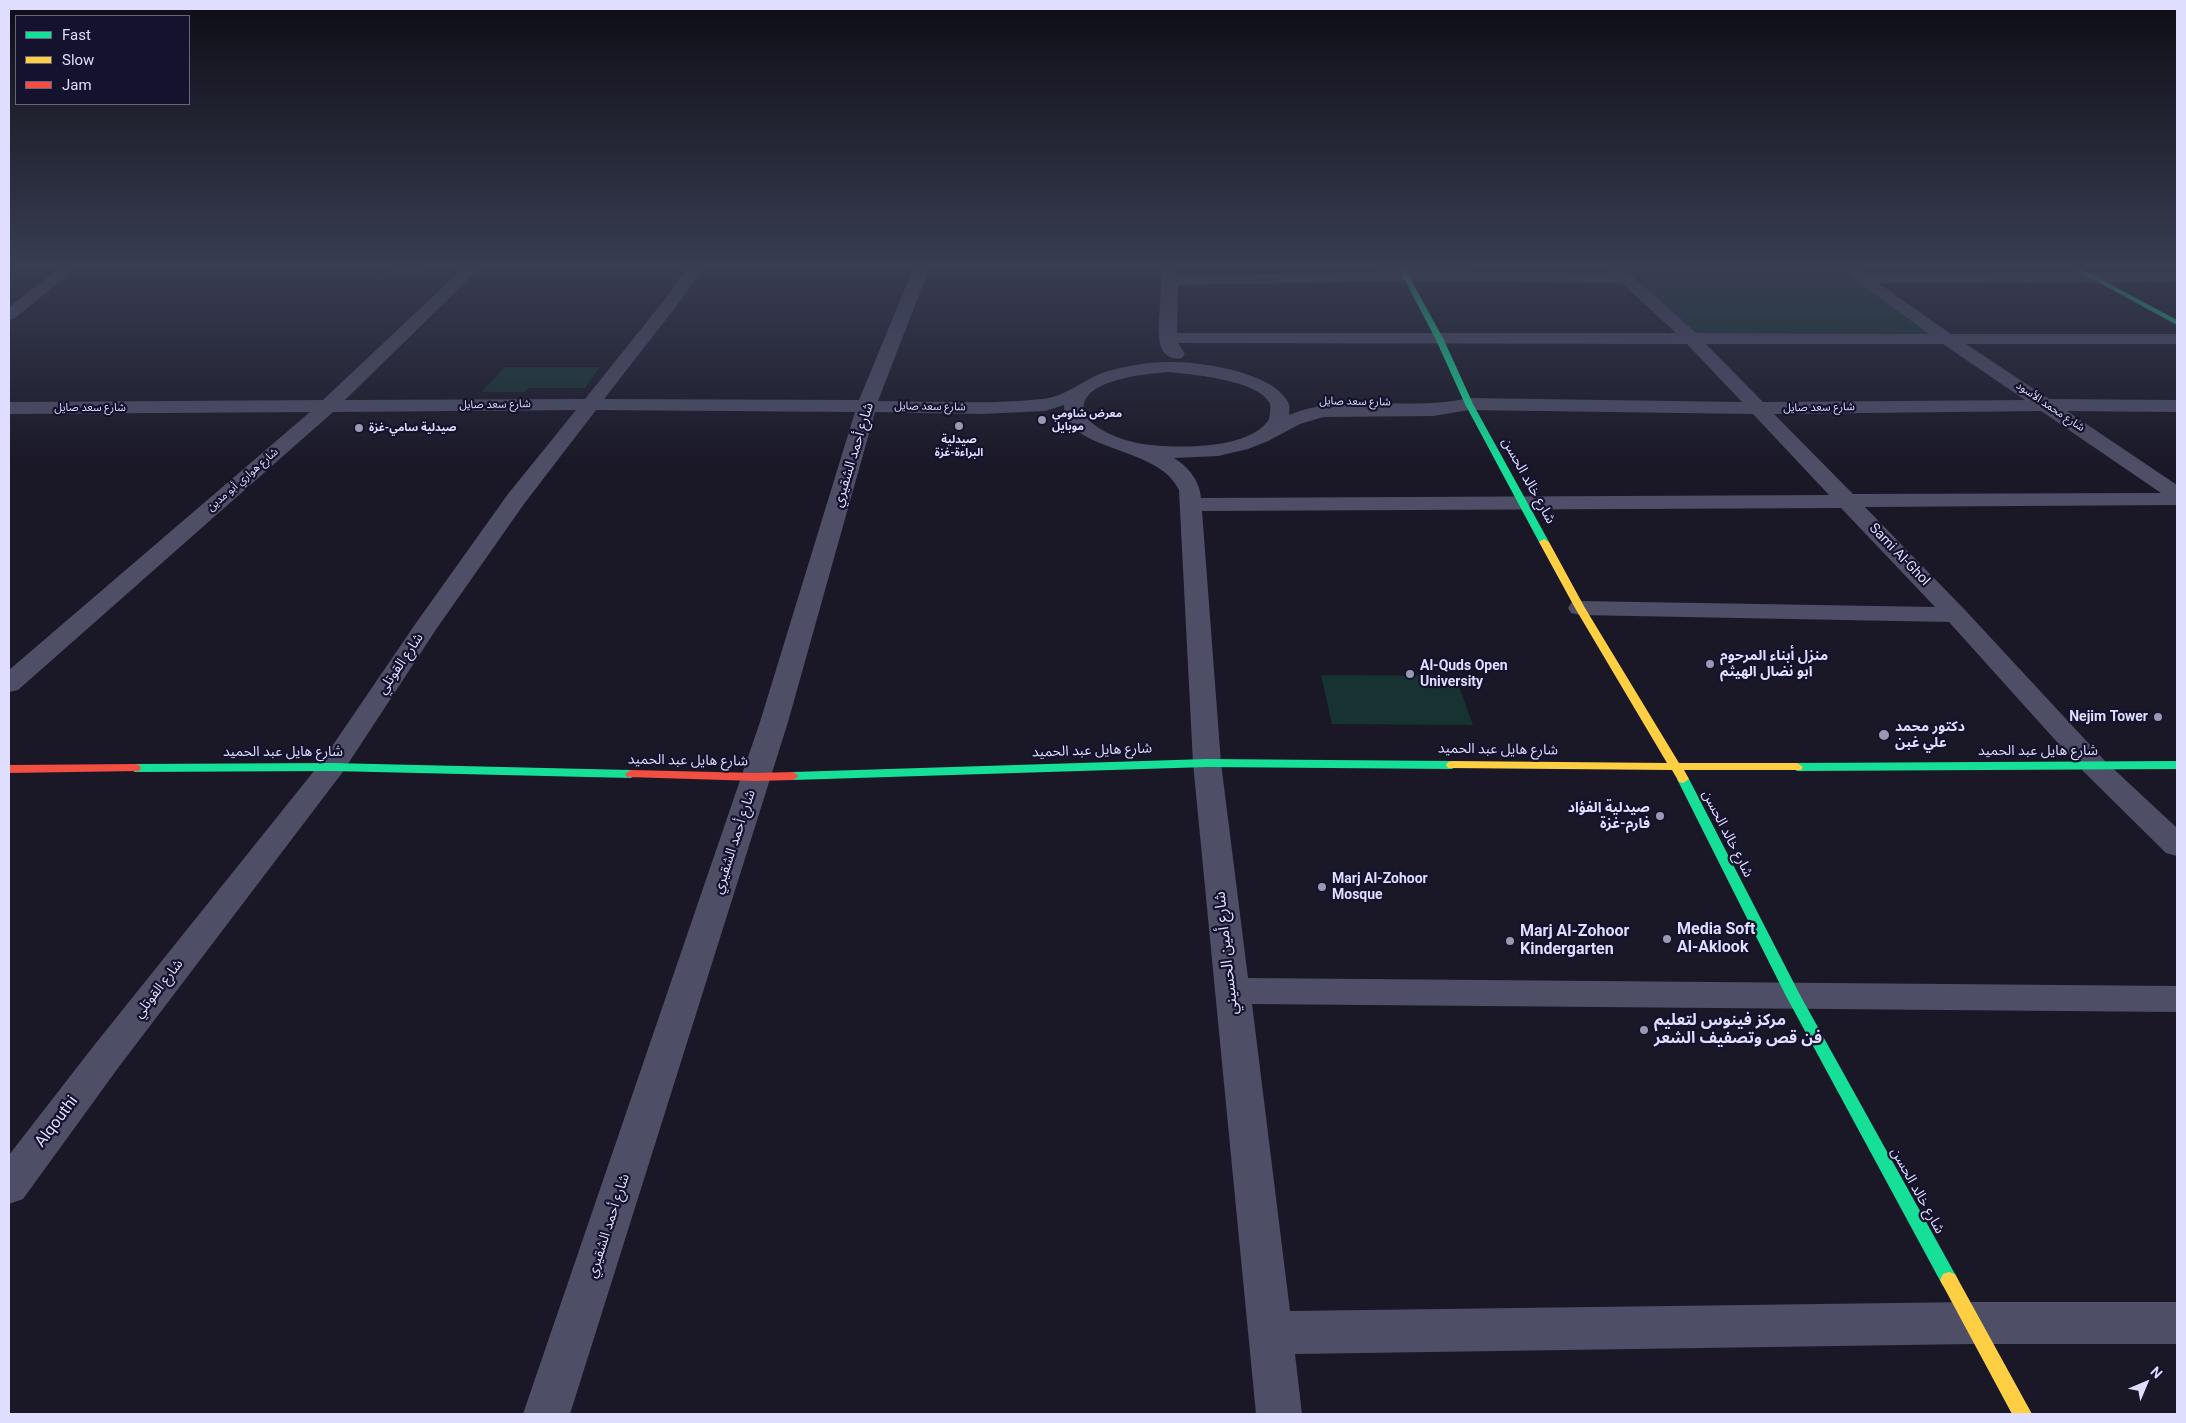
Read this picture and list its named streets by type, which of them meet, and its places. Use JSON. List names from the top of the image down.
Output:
{
  "streets": {
    "street": [
      "شارع سعد صايل",
      "شارع محمد الأسود",
      "شارع أحمد الشقيري",
      "شارع هواري أبو مدين",
      "شارع خالد الحسن",
      "Sami Al-Ghol",
      "شارع القوتلي",
      "شارع هايل عبد الحميد",
      "شارع أمين الحسيني",
      "Alqouthi"
    ]
  },
  "crossings": [
    ["شارع سعد صايل", "شارع محمد الأسود"],
    ["شارع سعد صايل", "شارع أحمد الشقيري"],
    ["شارع سعد صايل", "شارع هواري أبو مدين"],
    ["شارع سعد صايل", "شارع خالد الحسن"],
    ["شارع سعد صايل", "Sami Al-Ghol"],
    ["شارع سعد صايل", "شارع القوتلي"],
    ["شارع سعد صايل", "شارع أمين الحسيني"],
    ["شارع أحمد الشقيري", "شارع هايل عبد الحميد"],
    ["شارع خالد الحسن", "شارع هايل عبد الحميد"],
    ["Sami Al-Ghol", "شارع هايل عبد الحميد"],
    ["شارع القوتلي", "شارع هايل عبد الحميد"],
    ["شارع القوتلي", "Alqouthi"],
    ["شارع هايل عبد الحميد", "شارع أمين الحسيني"]
  ],
  "places": [
    "معرض شاومي موبايل",
    "صيدلية البراءة-غزة",
    "صيدلية سامي-غزة",
    "منزل أبناء المرحوم ابو نضال الهيثم",
    "Al-Quds Open University",
    "Nejim Tower",
    "دكتور محمد علي غبن",
    "صيدلية الفؤاد فارم-غزة",
    "Marj Al-Zohoor Mosque",
    "Media Soft Al-Aklook",
    "Marj Al-Zohoor Kindergarten",
    "مركز فينوس لتعليم فن قص وتصفيف الشعر"
  ],
  "legend": ["Fast", "Slow", "Jam"],
  "north": "top right"
}
